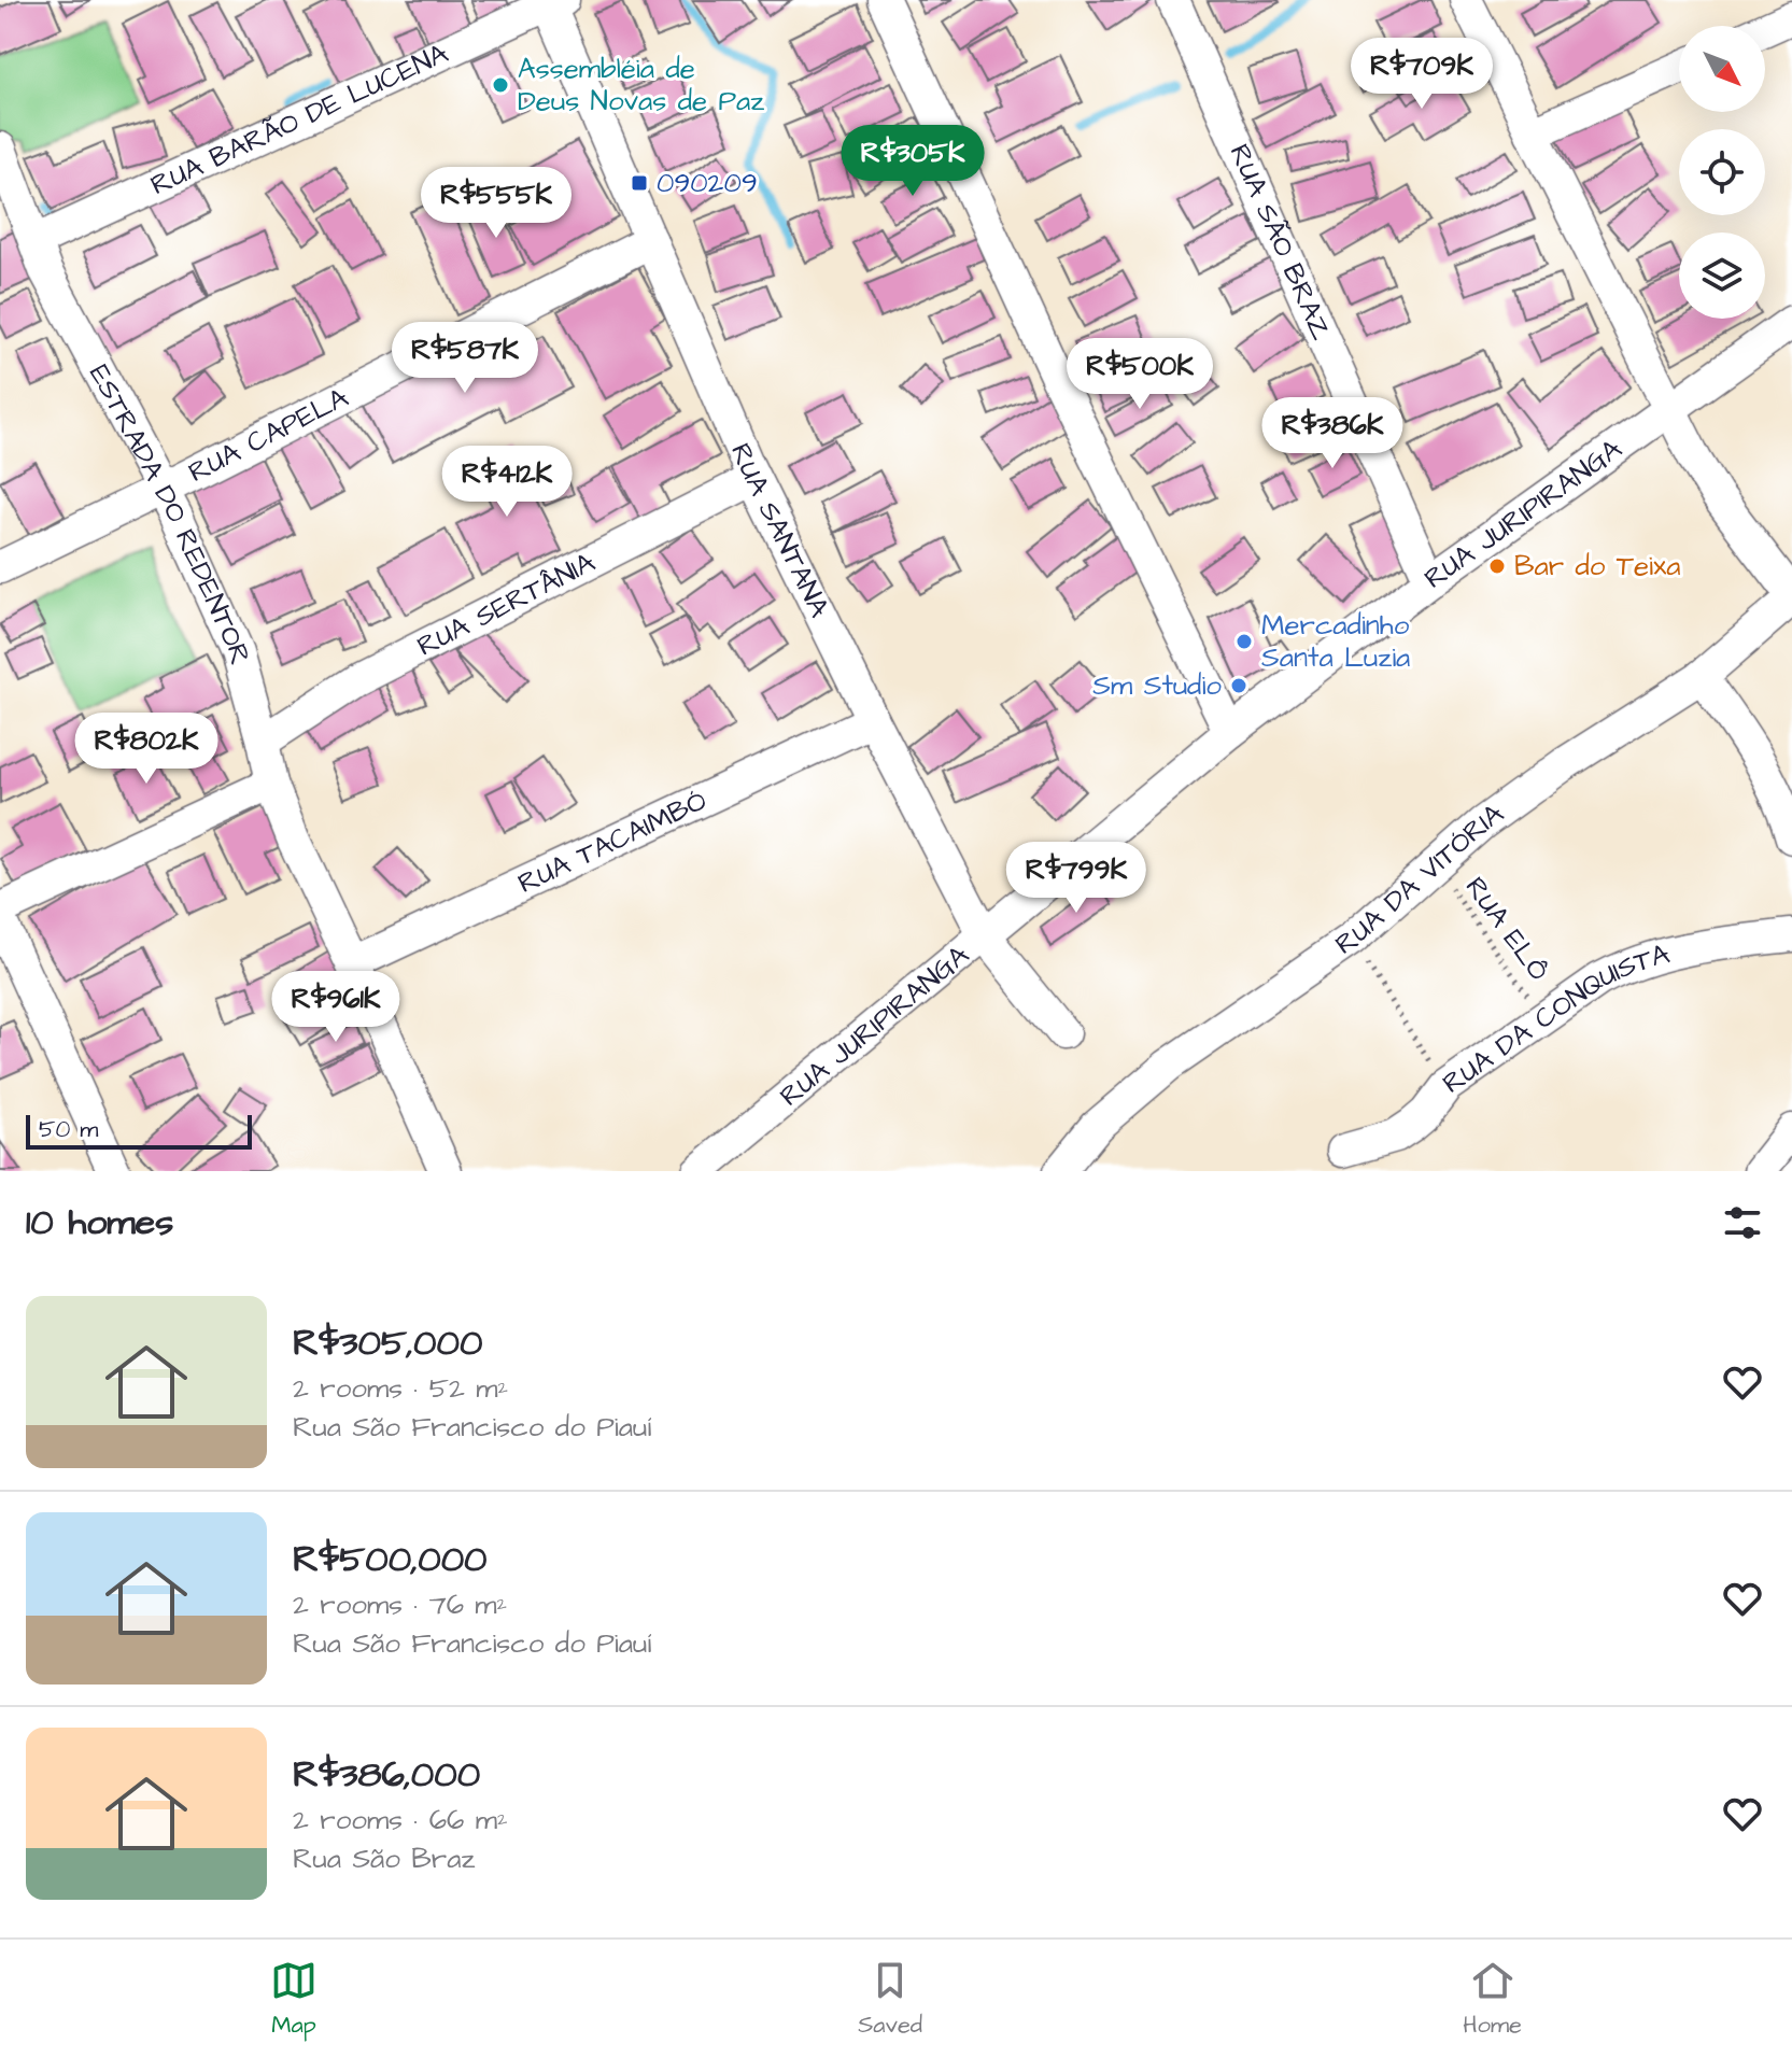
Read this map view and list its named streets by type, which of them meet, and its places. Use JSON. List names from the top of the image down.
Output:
{
  "streets": {
    "street": [
      "RUA BARÃO DE LUCENA",
      "RUA SÃO BRAZ",
      "RUA CAPELA",
      "RUA JURIPIRANGA",
      "ESTRADA DO REDENTOR",
      "RUA SANTANA",
      "RUA SERTÂNIA",
      "RUA TACAIMBÓ",
      "RUA DA VITÓRIA",
      "RUA DA CONQUISTA"
    ],
    "path": ["RUA ELÔ"]
  },
  "crossings": [
    ["RUA BARÃO DE LUCENA", "ESTRADA DO REDENTOR"],
    ["RUA BARÃO DE LUCENA", "RUA SANTANA"],
    ["RUA SÃO BRAZ", "RUA JURIPIRANGA"],
    ["RUA CAPELA", "ESTRADA DO REDENTOR"],
    ["RUA CAPELA", "RUA SANTANA"],
    ["RUA JURIPIRANGA", "RUA SANTANA"],
    ["ESTRADA DO REDENTOR", "RUA SERTÂNIA"],
    ["ESTRADA DO REDENTOR", "RUA TACAIMBÓ"],
    ["RUA SANTANA", "RUA SERTÂNIA"],
    ["RUA SANTANA", "RUA TACAIMBÓ"],
    ["RUA DA VITÓRIA", "RUA ELÔ"],
    ["RUA ELÔ", "RUA DA CONQUISTA"]
  ],
  "places": {
    "other": [
      "Assembléia de Deus Novas de Paz",
      "Bar do Teixa",
      "Mercadinho Santa Luzia",
      "Sm Studio"
    ],
    "transit": ["090209"]
  },
  "scale_bar": "50 m",
  "north": "bottom right",
  "page": {
    "price": [
      "R$709K",
      "R$305K",
      "R$555K",
      "R$587K",
      "R$500K",
      "R$386K",
      "R$412K",
      "R$802K",
      "R$799K",
      "R$961K"
    ],
    "scale": "50 m",
    "heading": "10 homes",
    "list": [
      {
        "name": "R$305,000",
        "note": "2 rooms · 52 m² · Rua São Francisco do Piauí"
      },
      {
        "name": "R$500,000",
        "note": "2 rooms · 76 m² · Rua São Francisco do Piauí"
      },
      {
        "name": "R$386,000",
        "note": "2 rooms · 66 m² · Rua São Braz"
      }
    ],
    "tabs": ["Map", "Saved", "Home"]
  }
}
